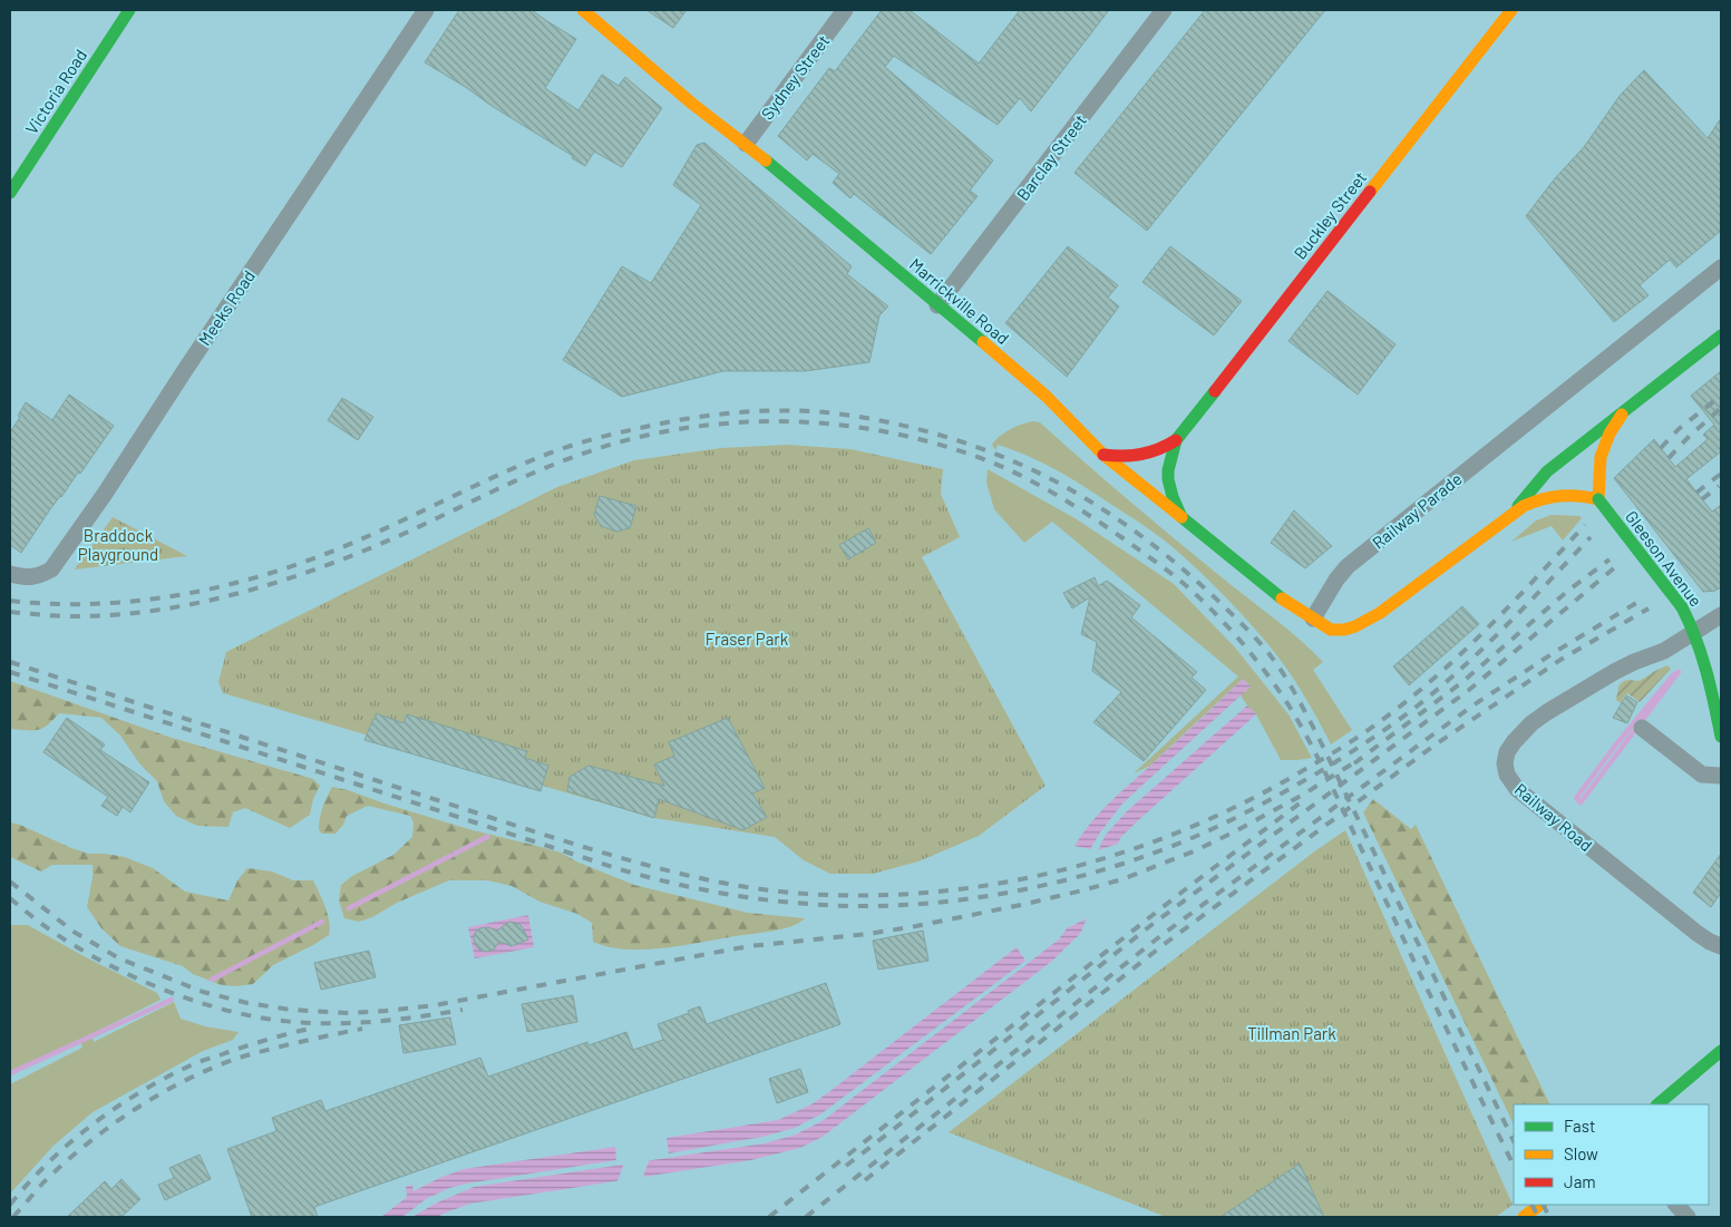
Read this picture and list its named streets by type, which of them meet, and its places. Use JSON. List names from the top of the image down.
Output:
{
  "streets": {
    "main road": [
      "Victoria Road",
      "Buckley Street",
      "Marrickville Road",
      "Gleeson Avenue"
    ],
    "street": [
      "Sydney Street",
      "Barclay Street",
      "Meeks Road",
      "Railway Parade",
      "Railway Road"
    ]
  },
  "crossings": [
    ["Sydney Street", "Marrickville Road"],
    ["Barclay Street", "Marrickville Road"],
    ["Buckley Street", "Marrickville Road"],
    ["Marrickville Road", "Railway Parade"],
    ["Gleeson Avenue", "Railway Road"]
  ],
  "parks": ["Braddock Playground", "Fraser Park", "Tillman Park"],
  "legend": ["Fast", "Slow", "Jam"]
}
